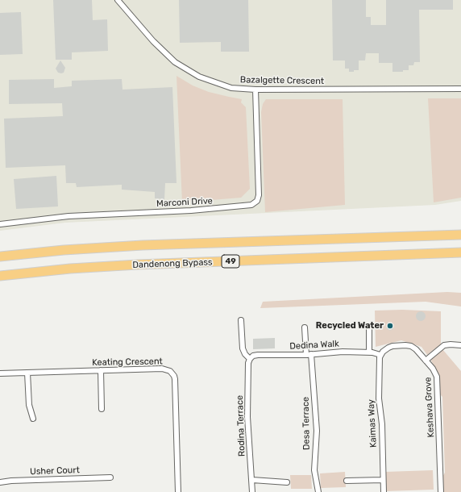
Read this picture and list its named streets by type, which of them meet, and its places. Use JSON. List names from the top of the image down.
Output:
{
  "streets": {
    "highway": ["49", "Dandenong Bypass"],
    "street": [
      "Bazalgette Crescent",
      "Marconi Drive",
      "Dedina Walk",
      "Keating Crescent",
      "Keshava Grove",
      "Desa Terrace",
      "Kaimas Way",
      "Rodina Terrace",
      "Usher Court"
    ]
  },
  "crossings": [
    ["Bazalgette Crescent", "Marconi Drive"],
    ["Dedina Walk", "Keshava Grove"],
    ["Dedina Walk", "Desa Terrace"],
    ["Dedina Walk", "Kaimas Way"],
    ["Dedina Walk", "Rodina Terrace"],
    ["Keshava Grove", "Kaimas Way"]
  ],
  "places": ["Recycled Water"]
}
